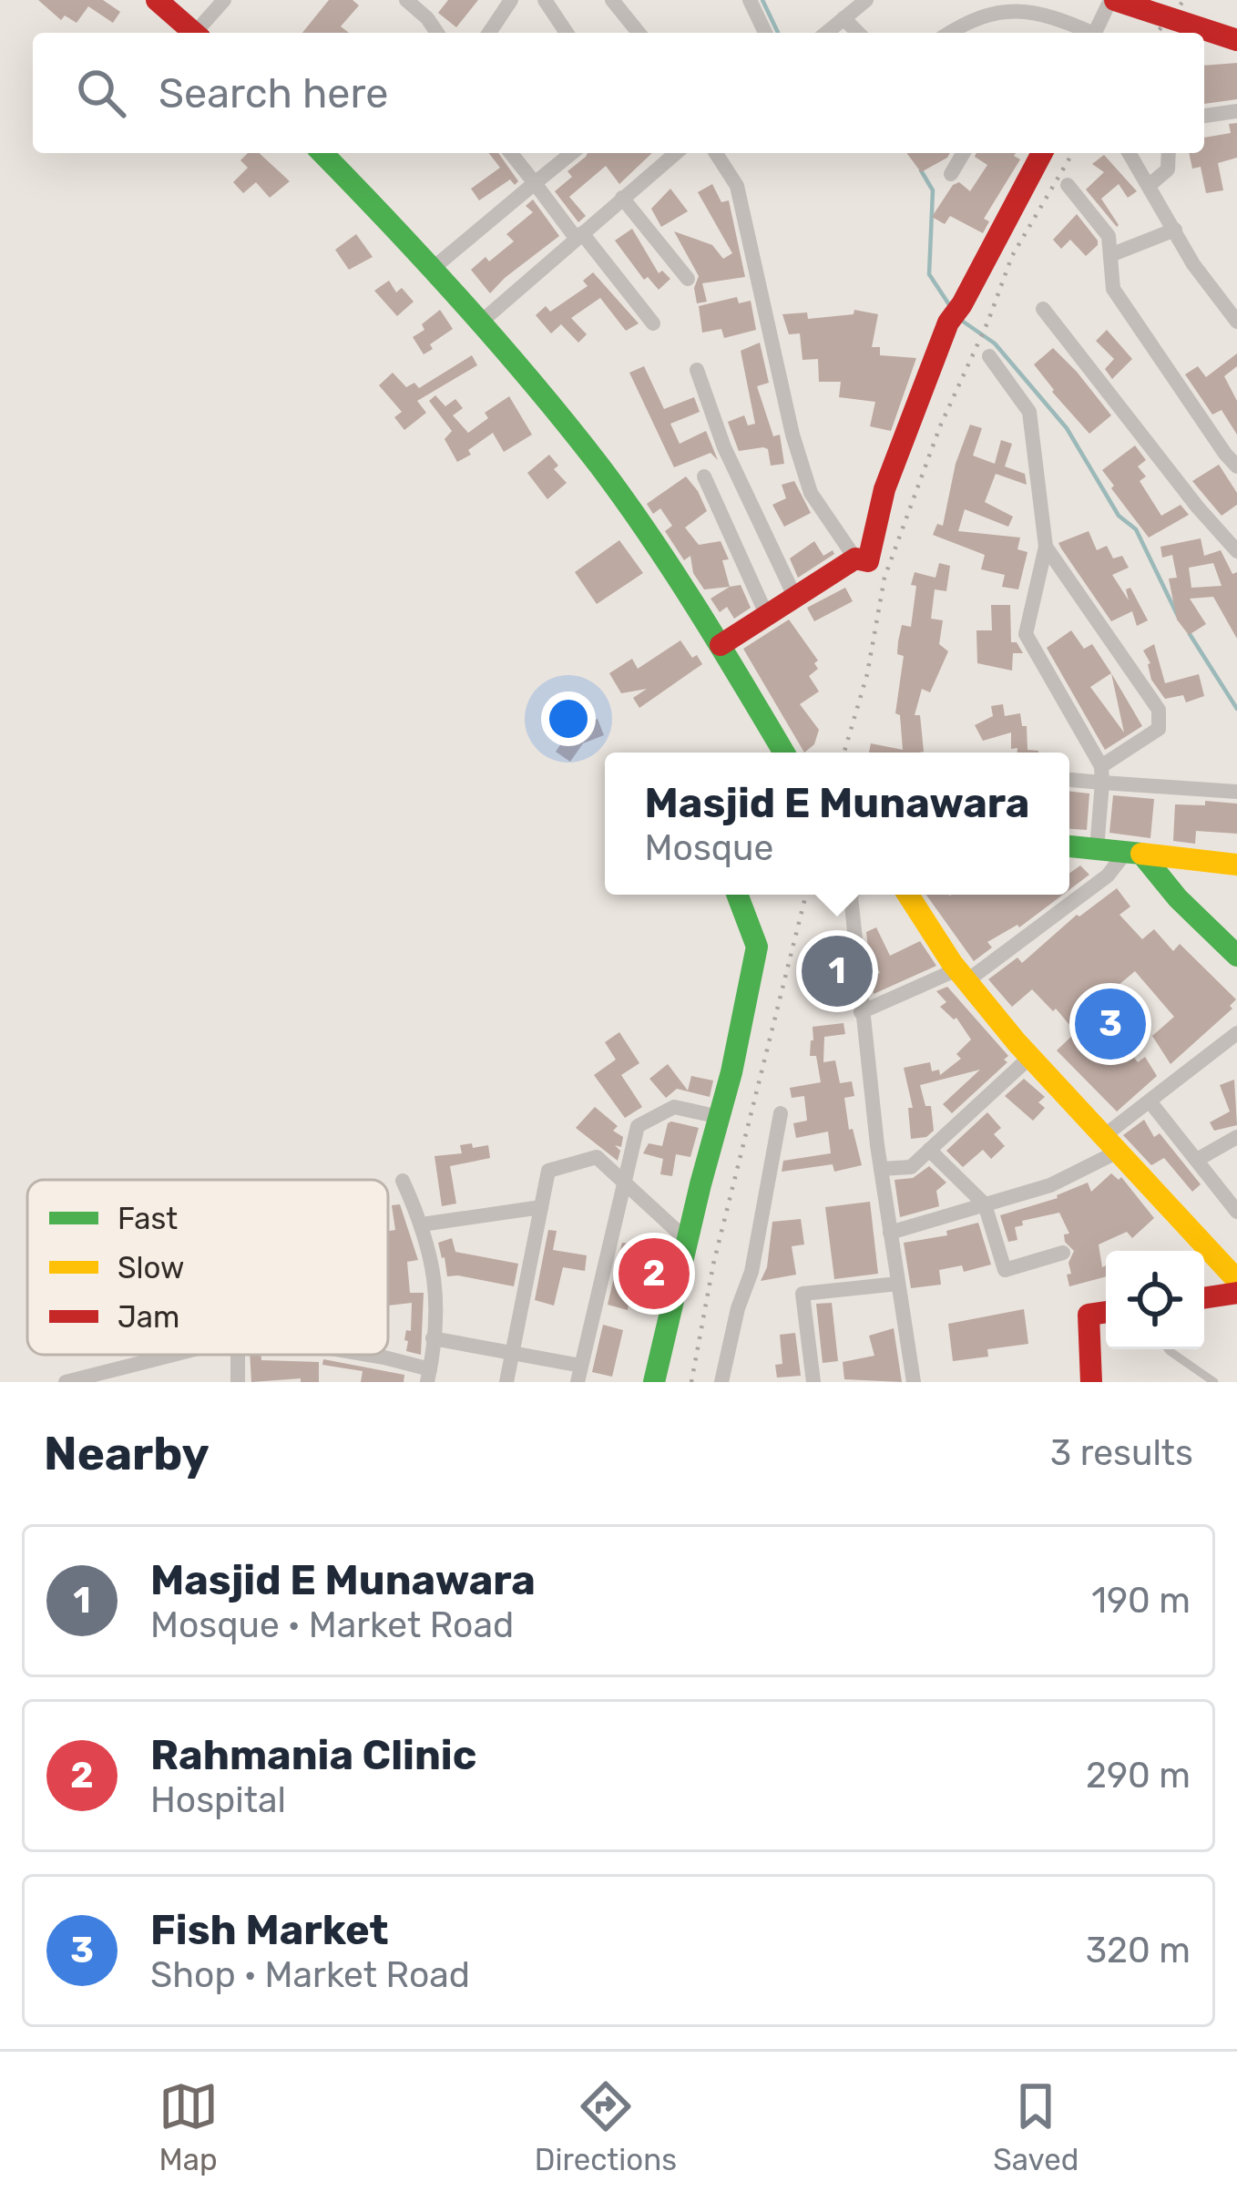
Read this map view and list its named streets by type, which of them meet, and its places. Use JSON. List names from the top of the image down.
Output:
{
  "legend": ["Fast", "Slow", "Jam"],
  "page": {
    "search": "Search here",
    "popup": ["Masjid E Munawara", "Mosque"],
    "pins": ["1", "3", "2"],
    "heading": ["Nearby", "3 results"],
    "list": [
      {
        "mark": "1",
        "name": "Masjid E Munawara",
        "note": "Mosque · Market Road",
        "value": "190 m"
      },
      {
        "mark": "2",
        "name": "Rahmania Clinic",
        "note": "Hospital",
        "value": "290 m"
      },
      {
        "mark": "3",
        "name": "Fish Market",
        "note": "Shop · Market Road",
        "value": "320 m"
      }
    ],
    "nav": ["Map", "Directions", "Saved"]
  }
}
